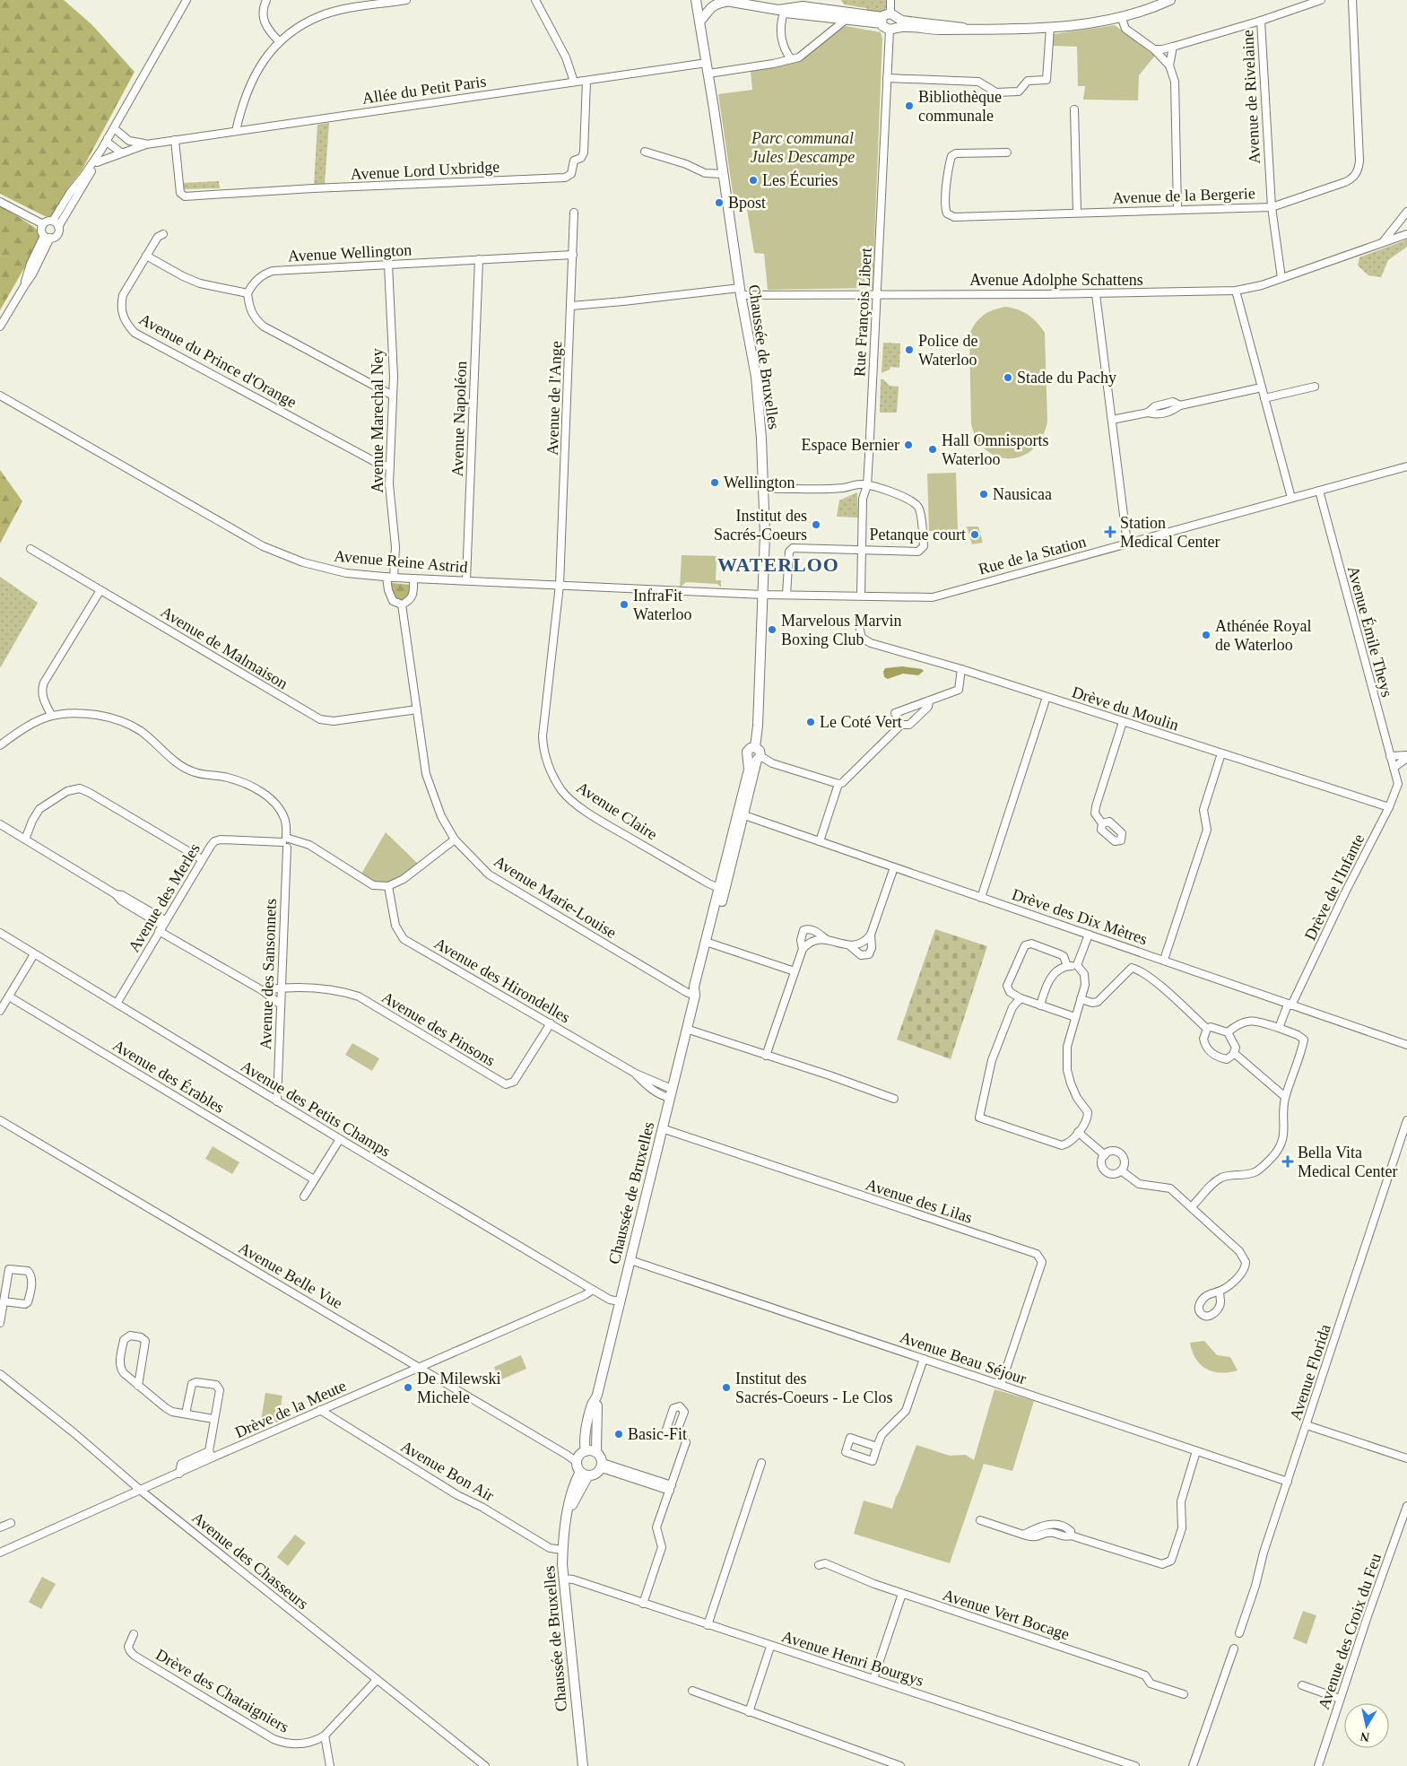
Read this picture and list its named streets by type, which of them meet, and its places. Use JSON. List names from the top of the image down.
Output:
{
  "streets": {
    "main road": ["Chaussée de Bruxelles"],
    "street": [
      "Allée du Petit Paris",
      "Avenue de Rivelaine",
      "Avenue Lord Uxbridge",
      "Avenue de la Bergerie",
      "Avenue Wellington",
      "Avenue Adolphe Schattens",
      "Rue François Libert",
      "Avenue du Prince d'Orange",
      "Avenue de l'Ange",
      "Avenue Napoléon",
      "Avenue Marechal Ney",
      "Rue de la Station",
      "Avenue Reine Astrid",
      "Avenue Émile Theys",
      "Avenue de Malmaison",
      "Drève du Moulin",
      "Avenue Claire",
      "Drève de l'Infante",
      "Avenue Marie-Louise",
      "Avenue des Merles",
      "Drève des Dix Mètres",
      "Avenue des Sansonnets",
      "Avenue des Hirondelles",
      "Avenue des Pinsons",
      "Avenue des Érables",
      "Avenue des Petits Champs",
      "Avenue des Lilas",
      "Avenue Belle Vue",
      "Avenue Beau Séjour",
      "Avenue Florida",
      "Drève de la Meute",
      "Avenue Bon Air",
      "Avenue des Chasseurs",
      "Avenue Vert Bocage",
      "Avenue des Croix du Feu",
      "Avenue Henri Bourgys",
      "Drève des Chataigniers"
    ]
  },
  "crossings": [
    ["Allée du Petit Paris", "Avenue Lord Uxbridge"],
    ["Allée du Petit Paris", "Chaussée de Bruxelles"],
    ["Avenue de Rivelaine", "Avenue de la Bergerie"],
    ["Avenue de Rivelaine", "Avenue Adolphe Schattens"],
    ["Avenue Wellington", "Avenue de l'Ange"],
    ["Avenue Wellington", "Avenue Napoléon"],
    ["Avenue Wellington", "Avenue Marechal Ney"],
    ["Avenue Adolphe Schattens", "Rue François Libert"],
    ["Avenue Adolphe Schattens", "Chaussée de Bruxelles"],
    ["Avenue Adolphe Schattens", "Avenue de l'Ange"],
    ["Rue François Libert", "Rue de la Station"],
    ["Chaussée de Bruxelles", "Rue de la Station"],
    ["Chaussée de Bruxelles", "Avenue Reine Astrid"],
    ["Chaussée de Bruxelles", "Avenue Claire"],
    ["Chaussée de Bruxelles", "Avenue Marie-Louise"],
    ["Chaussée de Bruxelles", "Drève des Dix Mètres"],
    ["Chaussée de Bruxelles", "Avenue des Hirondelles"],
    ["Chaussée de Bruxelles", "Avenue des Petits Champs"],
    ["Chaussée de Bruxelles", "Avenue des Lilas"],
    ["Chaussée de Bruxelles", "Avenue Belle Vue"],
    ["Chaussée de Bruxelles", "Avenue Beau Séjour"],
    ["Chaussée de Bruxelles", "Avenue Bon Air"],
    ["Chaussée de Bruxelles", "Avenue Henri Bourgys"],
    ["Avenue du Prince d'Orange", "Avenue Marechal Ney"],
    ["Avenue de l'Ange", "Avenue Reine Astrid"],
    ["Avenue de l'Ange", "Avenue Claire"],
    ["Avenue Napoléon", "Avenue Reine Astrid"],
    ["Avenue Marechal Ney", "Avenue Reine Astrid"],
    ["Avenue Marechal Ney", "Avenue Marie-Louise"],
    ["Rue de la Station", "Avenue Reine Astrid"],
    ["Rue de la Station", "Avenue Émile Theys"],
    ["Avenue Reine Astrid", "Avenue Claire"],
    ["Avenue Reine Astrid", "Avenue Marie-Louise"],
    ["Avenue Émile Theys", "Drève de l'Infante"],
    ["Avenue de Malmaison", "Avenue Marie-Louise"],
    ["Drève du Moulin", "Drève de l'Infante"],
    ["Drève de l'Infante", "Drève des Dix Mètres"],
    ["Avenue des Merles", "Avenue des Sansonnets"],
    ["Avenue des Merles", "Avenue des Hirondelles"],
    ["Avenue des Merles", "Avenue des Petits Champs"],
    ["Avenue des Sansonnets", "Avenue des Pinsons"],
    ["Avenue des Sansonnets", "Avenue des Petits Champs"],
    ["Avenue des Hirondelles", "Avenue des Pinsons"],
    ["Avenue des Petits Champs", "Drève de la Meute"],
    ["Avenue des Lilas", "Avenue Beau Séjour"],
    ["Avenue Belle Vue", "Drève de la Meute"],
    ["Avenue Beau Séjour", "Avenue Florida"],
    ["Drève de la Meute", "Avenue Bon Air"],
    ["Drève de la Meute", "Avenue des Chasseurs"],
    ["Avenue des Chasseurs", "Drève des Chataigniers"]
  ],
  "districts": ["WATERLOO"],
  "parks": ["Parc communal Jules Descampe"],
  "places": {
    "other": [
      "Bibliothèque communale",
      "Les Écuries",
      "Bpost",
      "Police de Waterloo",
      "Stade du Pachy",
      "Espace Bernier",
      "Hall Omnisports Waterloo",
      "Wellington",
      "Nausicaa",
      "Institut des Sacrés-Coeurs",
      "Petanque court",
      "InfraFit Waterloo",
      "Marvelous Marvin Boxing Club",
      "Athénée Royal de Waterloo",
      "Le Coté Vert",
      "De Milewski Michele",
      "Institut des Sacrés-Coeurs - Le Clos",
      "Basic-Fit"
    ],
    "health": ["Station Medical Center", "Bella Vita Medical Center"]
  },
  "north": "bottom"
}
